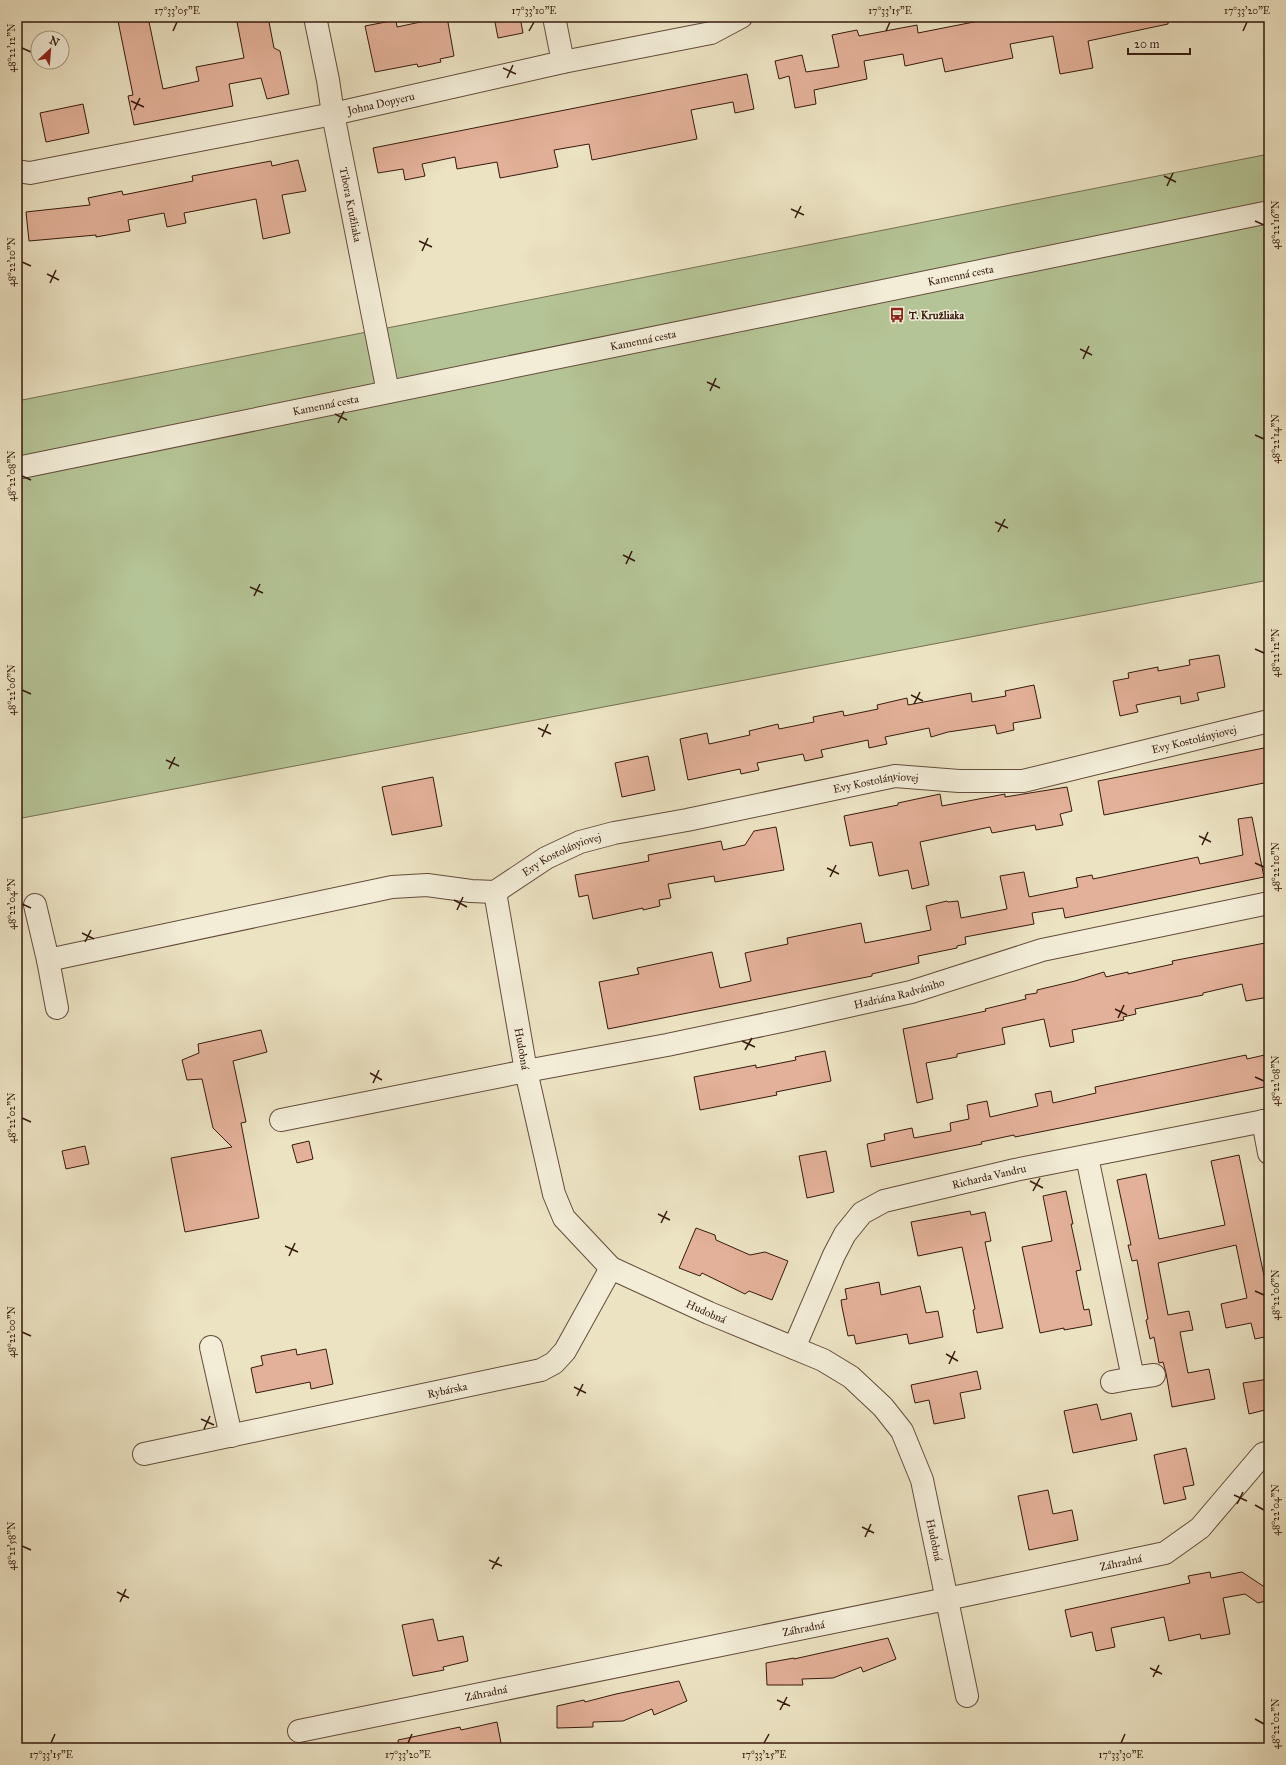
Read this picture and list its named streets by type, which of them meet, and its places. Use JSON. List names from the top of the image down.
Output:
{
  "streets": {
    "street": [
      "Johna Dopyeru",
      "Tibora Kružliaka",
      "Kamenná cesta",
      "Evy Kostolányiovej",
      "Hadriána Radvániho",
      "Hudobná",
      "Richarda Vandru",
      "Rybárska",
      "Záhradná"
    ]
  },
  "crossings": [
    ["Johna Dopyeru", "Tibora Kružliaka"],
    ["Tibora Kružliaka", "Kamenná cesta"],
    ["Evy Kostolányiovej", "Hudobná"],
    ["Hadriána Radvániho", "Hudobná"],
    ["Hudobná", "Richarda Vandru"],
    ["Hudobná", "Rybárska"],
    ["Hudobná", "Záhradná"]
  ],
  "places": {
    "bus stop": ["T. Kružliaka"]
  },
  "scale_bar": "20 m",
  "north": "top right",
  "coordinates": [
    "17°33'05\"E",
    "17°33'10\"E",
    "17°33'15\"E",
    "17°33'20\"E",
    "48°22'12\"N",
    "48°22'16\"N",
    "48°22'10\"N",
    "48°22'14\"N",
    "48°22'08\"N",
    "48°22'06\"N",
    "48°22'04\"N",
    "48°22'02\"N",
    "48°22'00\"N",
    "48°21'58\"N",
    "17°33'25\"E",
    "17°33'30\"E"
  ]
}
